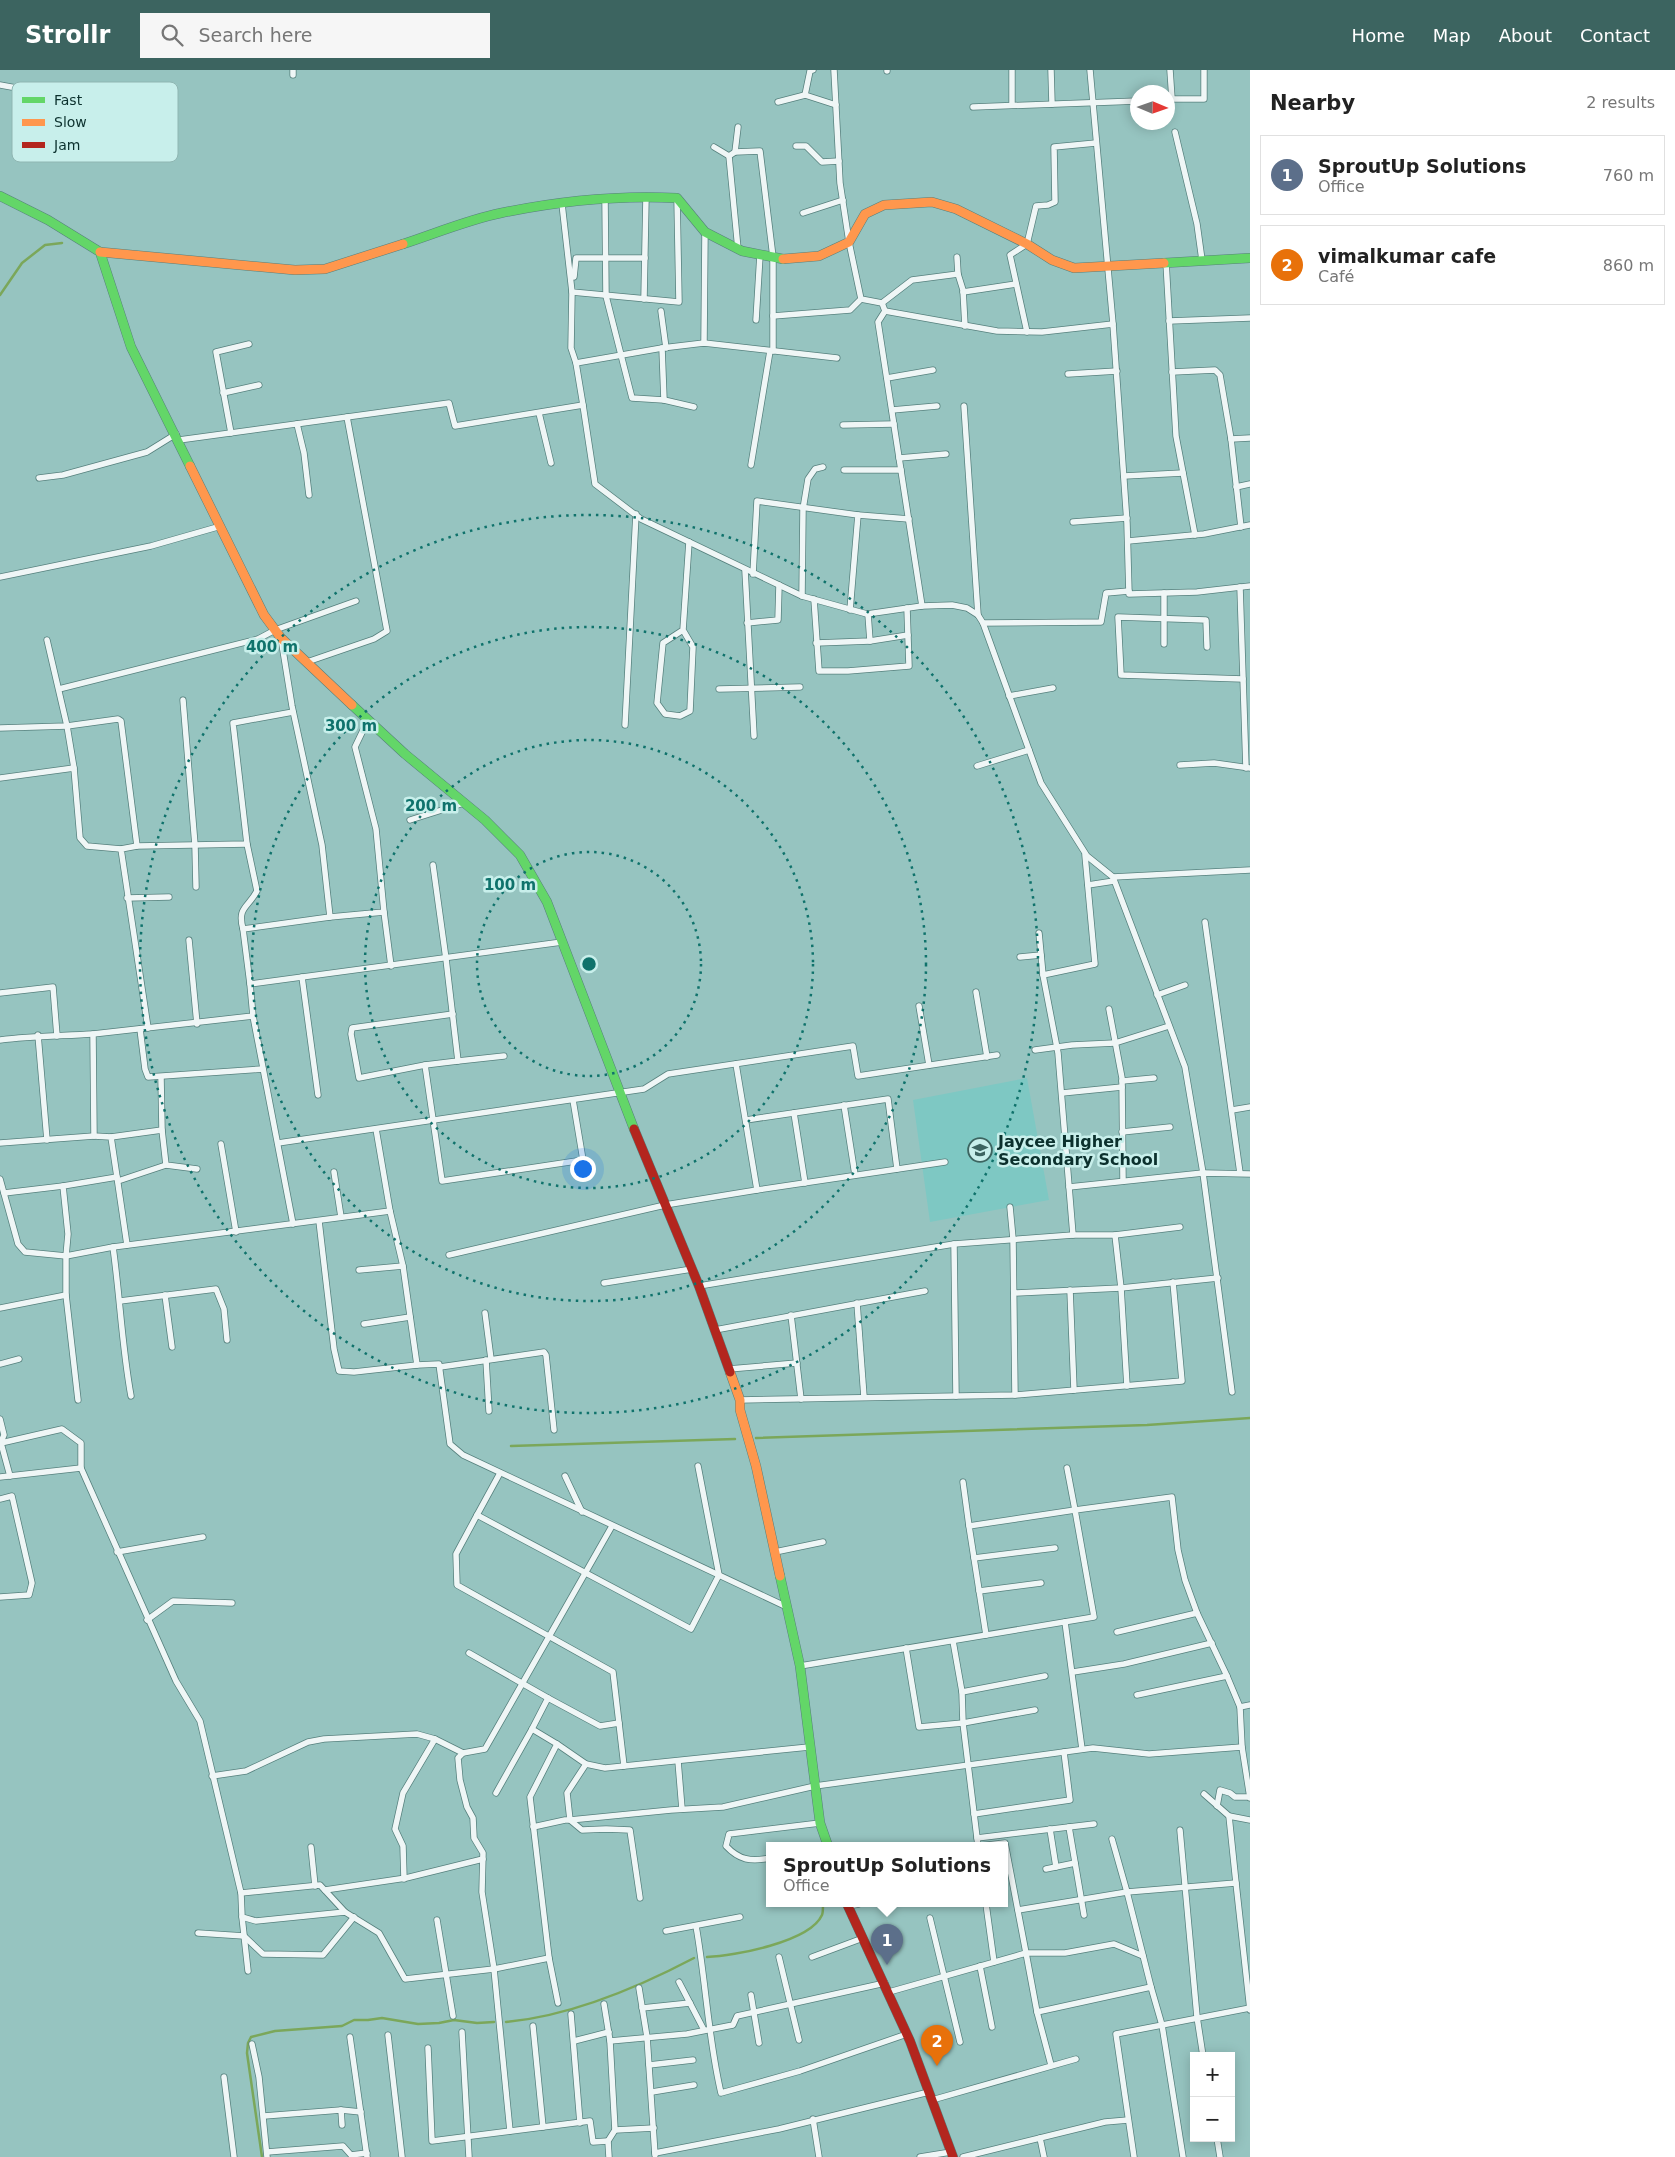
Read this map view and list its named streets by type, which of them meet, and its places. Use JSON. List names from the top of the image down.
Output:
{
  "places": {
    "school or university": ["Jaycee Higher Secondary School"]
  },
  "legend": ["Fast", "Slow", "Jam"],
  "north": "right",
  "page": {
    "header": "Strollr",
    "search": "Search here",
    "nav": [
      "Home",
      "Map",
      "About",
      "Contact"
    ],
    "heading": ["Nearby", "2 results"],
    "list": [
      {
        "mark": "1",
        "name": "SproutUp Solutions",
        "note": "Office",
        "value": "760 m"
      },
      {
        "mark": "2",
        "name": "vimalkumar cafe",
        "note": "Café",
        "value": "860 m"
      }
    ],
    "popup": ["SproutUp Solutions", "Office"],
    "pins": ["1", "2"],
    "map_buttons": ["+", "−"]
  },
  "rings": [
    "400 m",
    "300 m",
    "200 m",
    "100 m"
  ]
}
